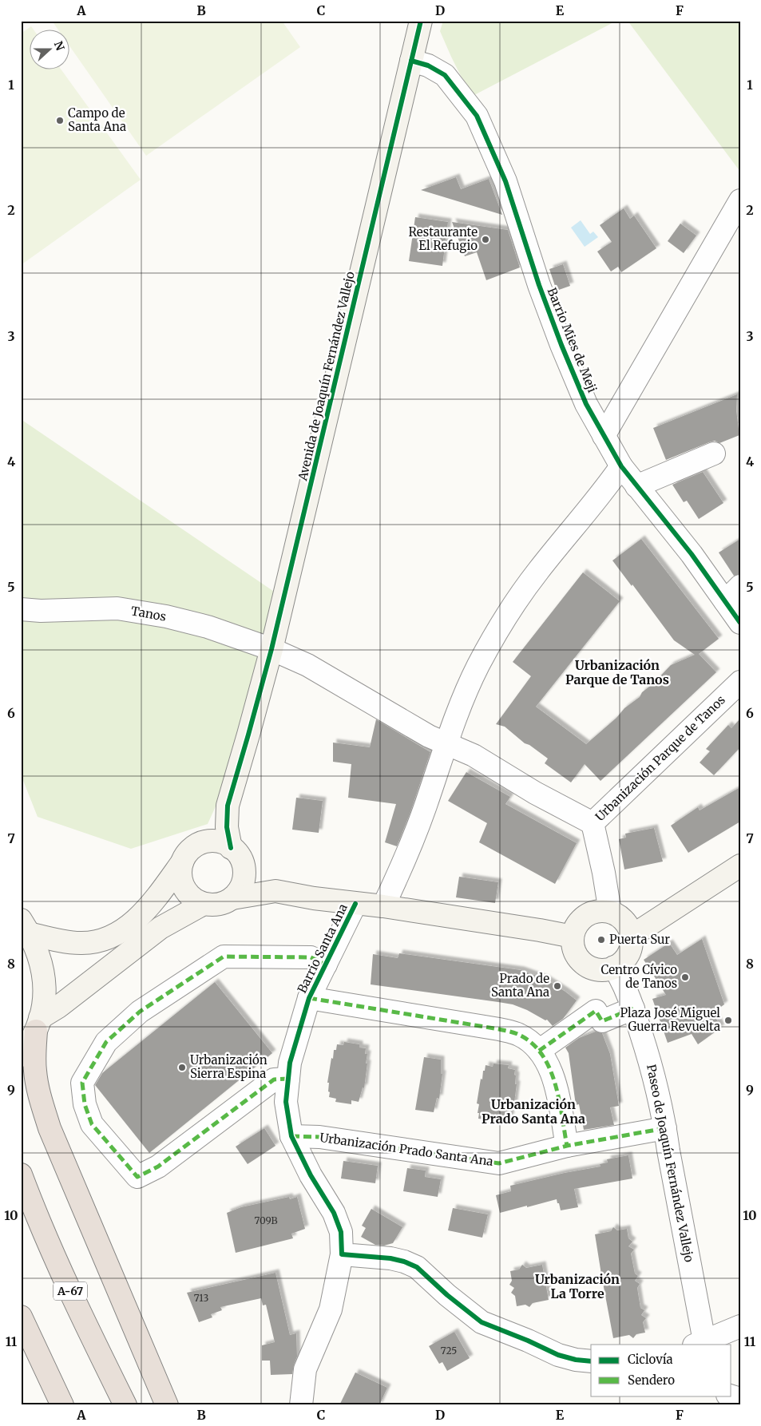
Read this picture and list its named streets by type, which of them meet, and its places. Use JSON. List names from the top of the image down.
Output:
{
  "streets": {
    "highway": ["A-67"],
    "street": [
      "Barrio Mies de Meji",
      "Avenida de Joaquín Fernández Vallejo",
      "Tanos",
      "Urbanización Parque de Tanos",
      "Barrio Santa Ana",
      "Urbanización Prado Santa Ana",
      "Paseo de Joaquín Fernández Vallejo"
    ]
  },
  "crossings": [
    ["Barrio Mies de Meji", "Avenida de Joaquín Fernández Vallejo"],
    ["Avenida de Joaquín Fernández Vallejo", "Tanos"],
    ["Tanos", "Urbanización Parque de Tanos"],
    ["Barrio Santa Ana", "Urbanización Prado Santa Ana"],
    ["Urbanización Prado Santa Ana", "Paseo de Joaquín Fernández Vallejo"]
  ],
  "districts": ["Urbanización Parque de Tanos", "Urbanización Prado Santa Ana", "Urbanización La Torre"],
  "places": [
    "Campo de Santa Ana",
    "Restaurante El Refugio",
    "Puerta Sur",
    "Centro Cívico de Tanos",
    "Prado de Santa Ana",
    "Plaza José Miguel Guerra Revuelta",
    "Urbanización Sierra Espina"
  ],
  "house_numbers": ["709B", "713", "725"],
  "legend": ["Ciclovía", "Sendero"],
  "north": "right",
  "grid": {
    "columns": [
      "A",
      "B",
      "C",
      "D",
      "E",
      "F"
    ],
    "rows": [
      "1",
      "2",
      "3",
      "4",
      "5",
      "6",
      "7",
      "8",
      "9",
      "10",
      "11"
    ]
  }
}
